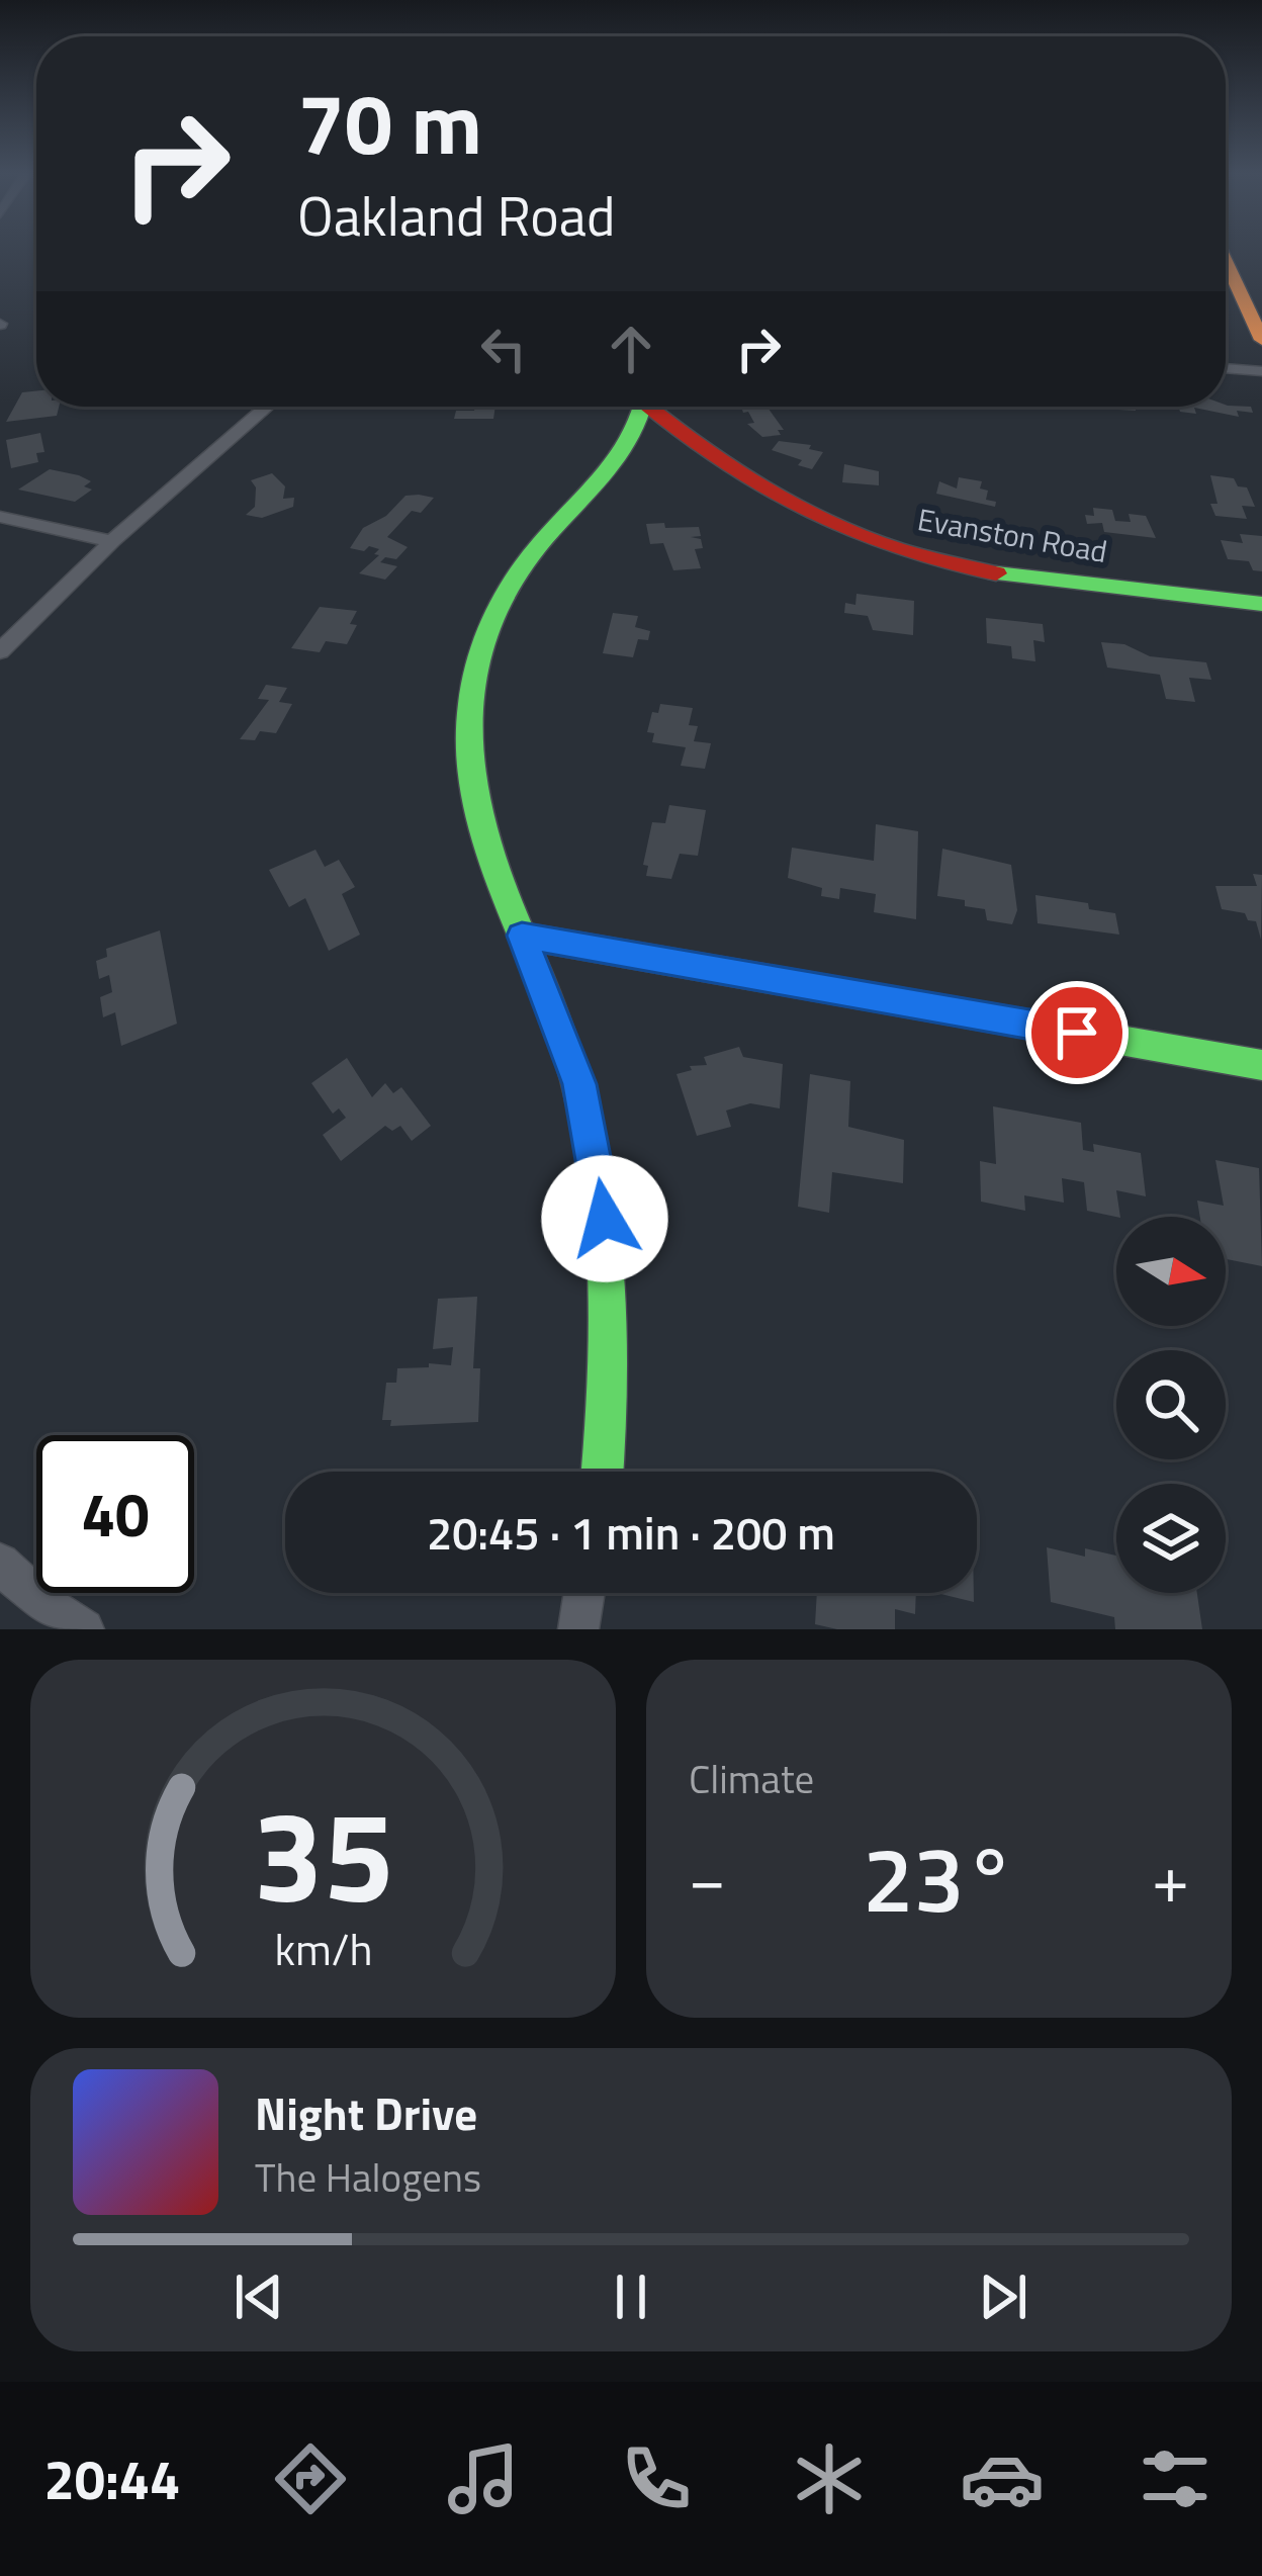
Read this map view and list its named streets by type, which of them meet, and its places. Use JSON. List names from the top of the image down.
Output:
{
  "streets": {
    "street": ["Evanston Road"]
  },
  "north": "right",
  "page": {
    "turn": ["70 m", "Oakland Road"],
    "limit": "40",
    "trip": "20:45 · 1 min · 200 m",
    "tile": "Climate",
    "heat": ["−", "23°", "+"],
    "song": ["Night Drive", "The Halogens"],
    "tabs": "20:44",
    "gauge": ["35", "km/h"]
  }
}
